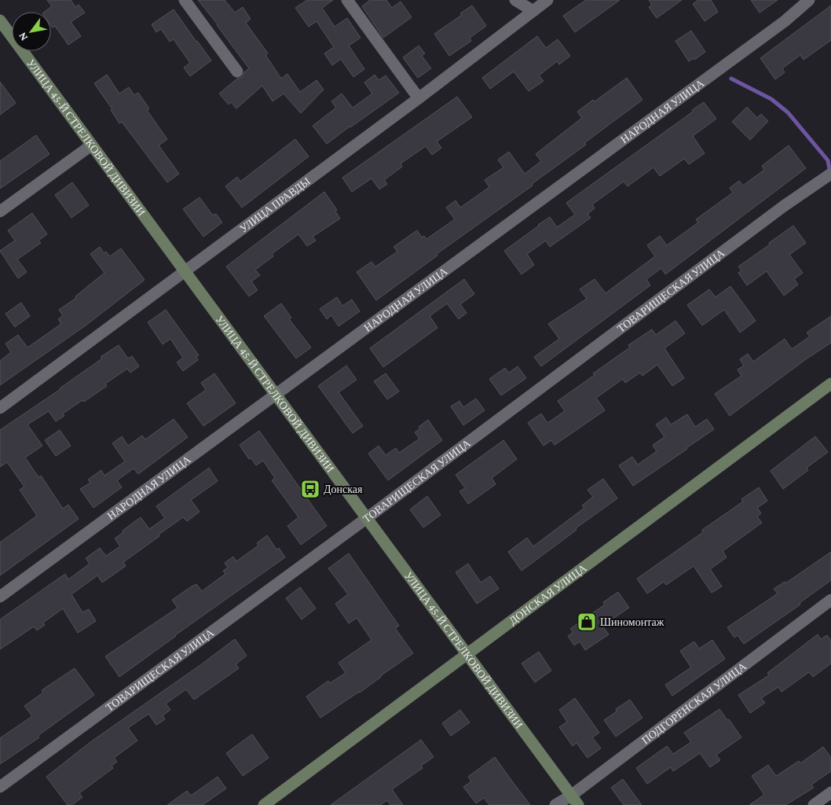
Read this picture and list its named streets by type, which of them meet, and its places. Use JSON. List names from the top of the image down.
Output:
{
  "streets": {
    "main road": ["УЛИЦА 45-Й СТРЕЛКОВОЙ ДИВИЗИИ", "ДОНСКАЯ УЛИЦА"],
    "street": [
      "НАРОДНАЯ УЛИЦА",
      "УЛИЦА ПРАВДЫ",
      "ТОВАРИЩЕСКАЯ УЛИЦА",
      "ПОДГОРЕНСКАЯ УЛИЦА"
    ]
  },
  "crossings": [
    ["НАРОДНАЯ УЛИЦА", "УЛИЦА 45-Й СТРЕЛКОВОЙ ДИВИЗИИ"],
    ["УЛИЦА 45-Й СТРЕЛКОВОЙ ДИВИЗИИ", "УЛИЦА ПРАВДЫ"],
    ["УЛИЦА 45-Й СТРЕЛКОВОЙ ДИВИЗИИ", "ТОВАРИЩЕСКАЯ УЛИЦА"],
    ["УЛИЦА 45-Й СТРЕЛКОВОЙ ДИВИЗИИ", "ДОНСКАЯ УЛИЦА"],
    ["УЛИЦА 45-Й СТРЕЛКОВОЙ ДИВИЗИИ", "ПОДГОРЕНСКАЯ УЛИЦА"]
  ],
  "places": {
    "bus stop": ["Донская"],
    "shop": ["Шиномонтаж"]
  },
  "north": "bottom left"
}
